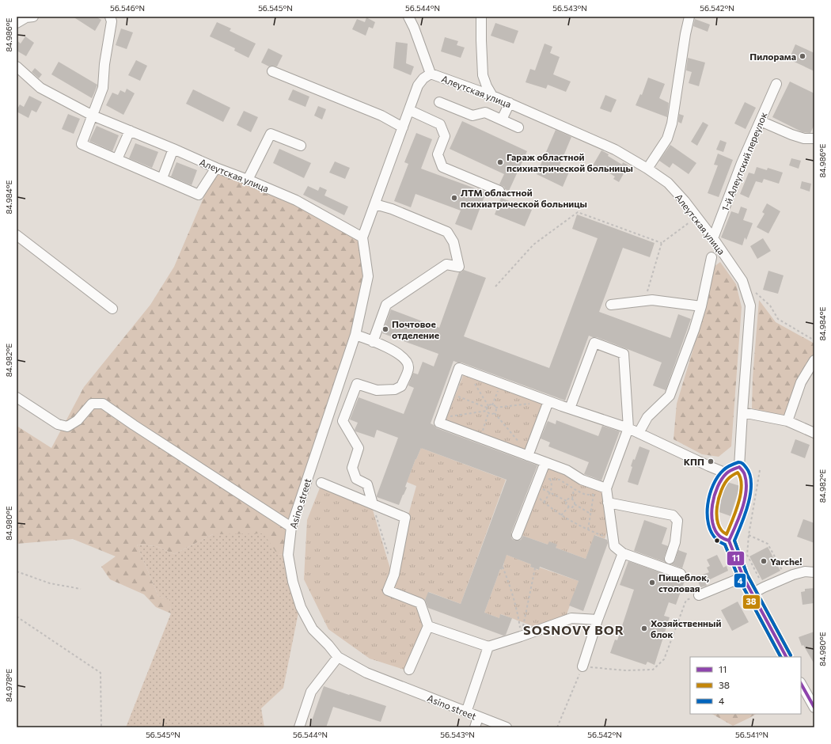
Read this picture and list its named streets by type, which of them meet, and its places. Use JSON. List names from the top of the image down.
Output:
{
  "streets": {
    "street": ["Алеутская улица", "1-й Алеутский переулок", "Asino street"]
  },
  "crossings": [
    ["Алеутская улица", "1-й Алеутский переулок"],
    ["Алеутская улица", "Asino street"]
  ],
  "districts": ["SOSNOVY BOR"],
  "places": [
    "Пилорама",
    "Гараж областной психиатрической больницы",
    "ЛТМ областной психиатрической больницы",
    "Почтовое отделение",
    "КПП",
    "Yarche!",
    "Пищеблок, столовая",
    "Хозяйственный блок"
  ],
  "lines": ["transit line 4", "transit line 11", "transit line 38"],
  "legend": ["11", "38", "4"],
  "coordinates": [
    "56.546°N",
    "56.545°N",
    "56.544°N",
    "56.543°N",
    "56.542°N",
    "84.986°E",
    "84.984°E",
    "84.982°E",
    "84.980°E",
    "84.978°E",
    "56.541°N"
  ]
}
